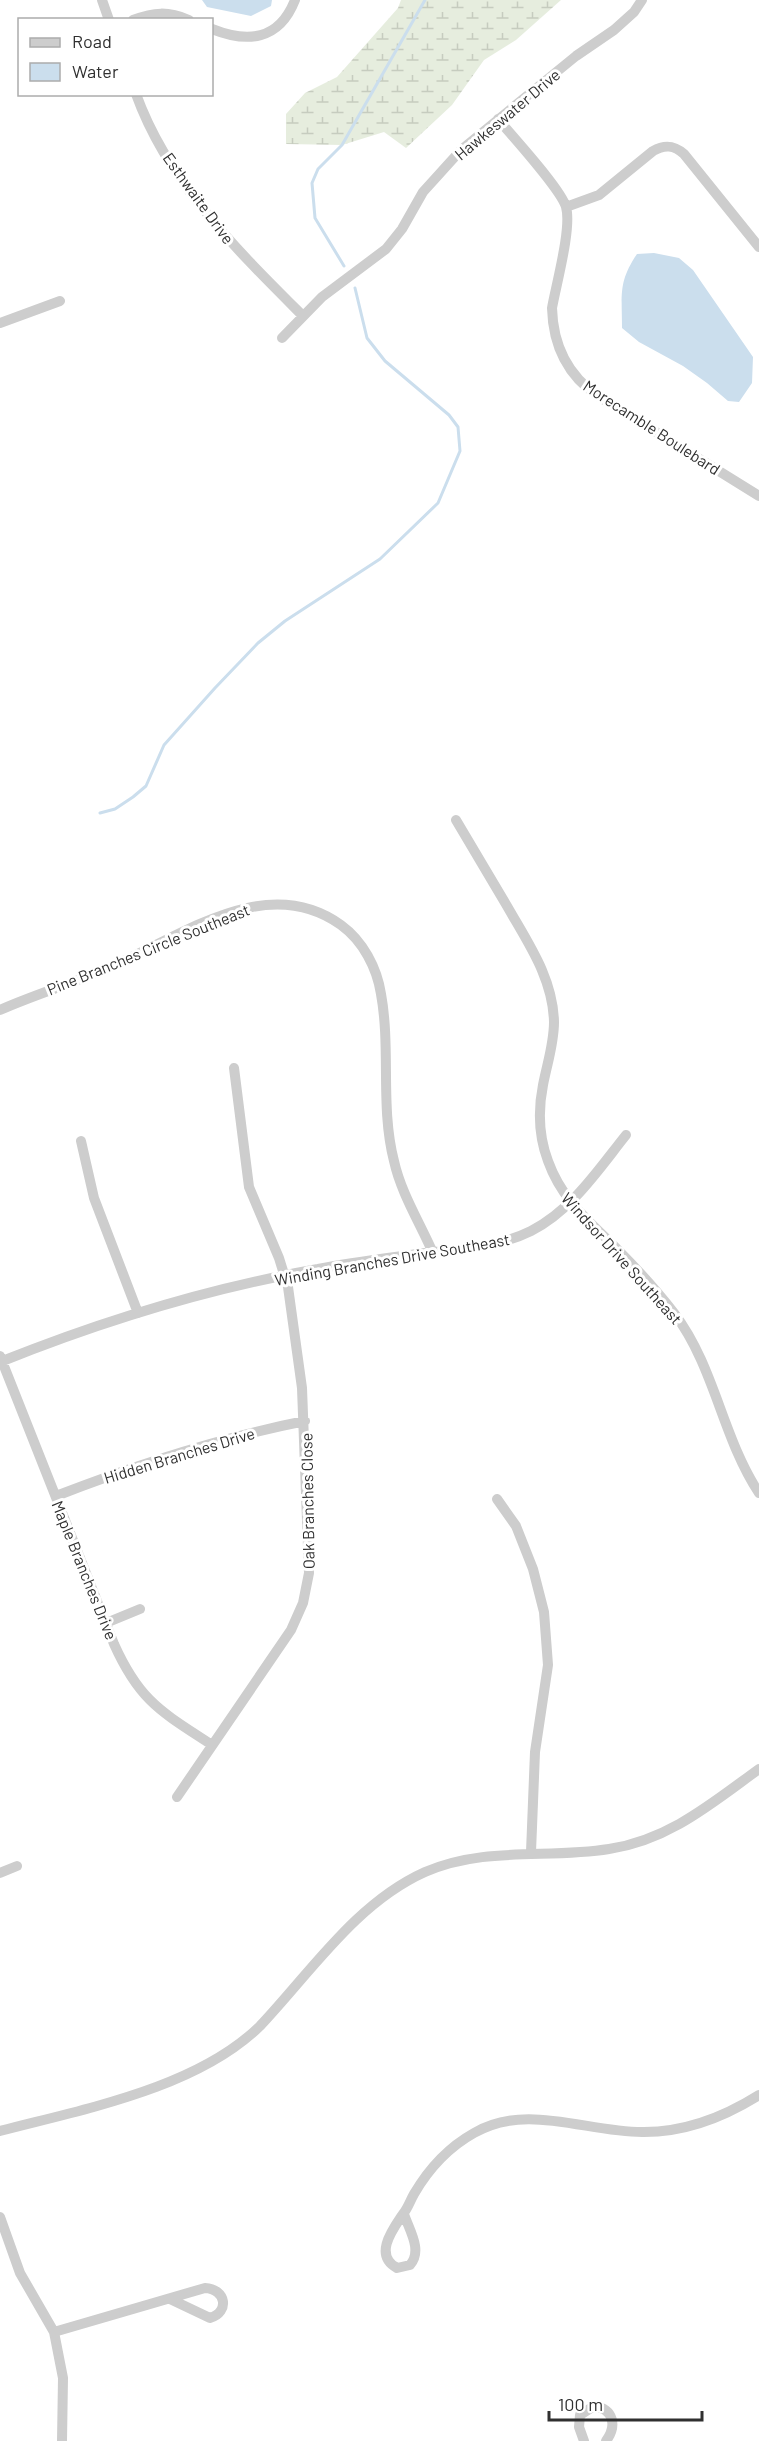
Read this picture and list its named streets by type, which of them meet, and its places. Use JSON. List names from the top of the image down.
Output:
{
  "streets": {
    "street": [
      "Hawkeswater Drive",
      "Esthwaite Drive",
      "Morecamble Boulebard",
      "Pine Branches Circle Southeast",
      "Windsor Drive Southeast",
      "Winding Branches Drive Southeast",
      "Hidden Branches Drive",
      "Oak Branches Close",
      "Maple Branches Drive"
    ]
  },
  "crossings": [
    ["Hawkeswater Drive", "Esthwaite Drive"],
    ["Pine Branches Circle Southeast", "Winding Branches Drive Southeast"],
    ["Windsor Drive Southeast", "Winding Branches Drive Southeast"],
    ["Winding Branches Drive Southeast", "Oak Branches Close"],
    ["Winding Branches Drive Southeast", "Maple Branches Drive"],
    ["Hidden Branches Drive", "Oak Branches Close"],
    ["Hidden Branches Drive", "Maple Branches Drive"],
    ["Oak Branches Close", "Maple Branches Drive"]
  ],
  "legend": ["Road", "Water"],
  "scale_bar": "100 m"
}
